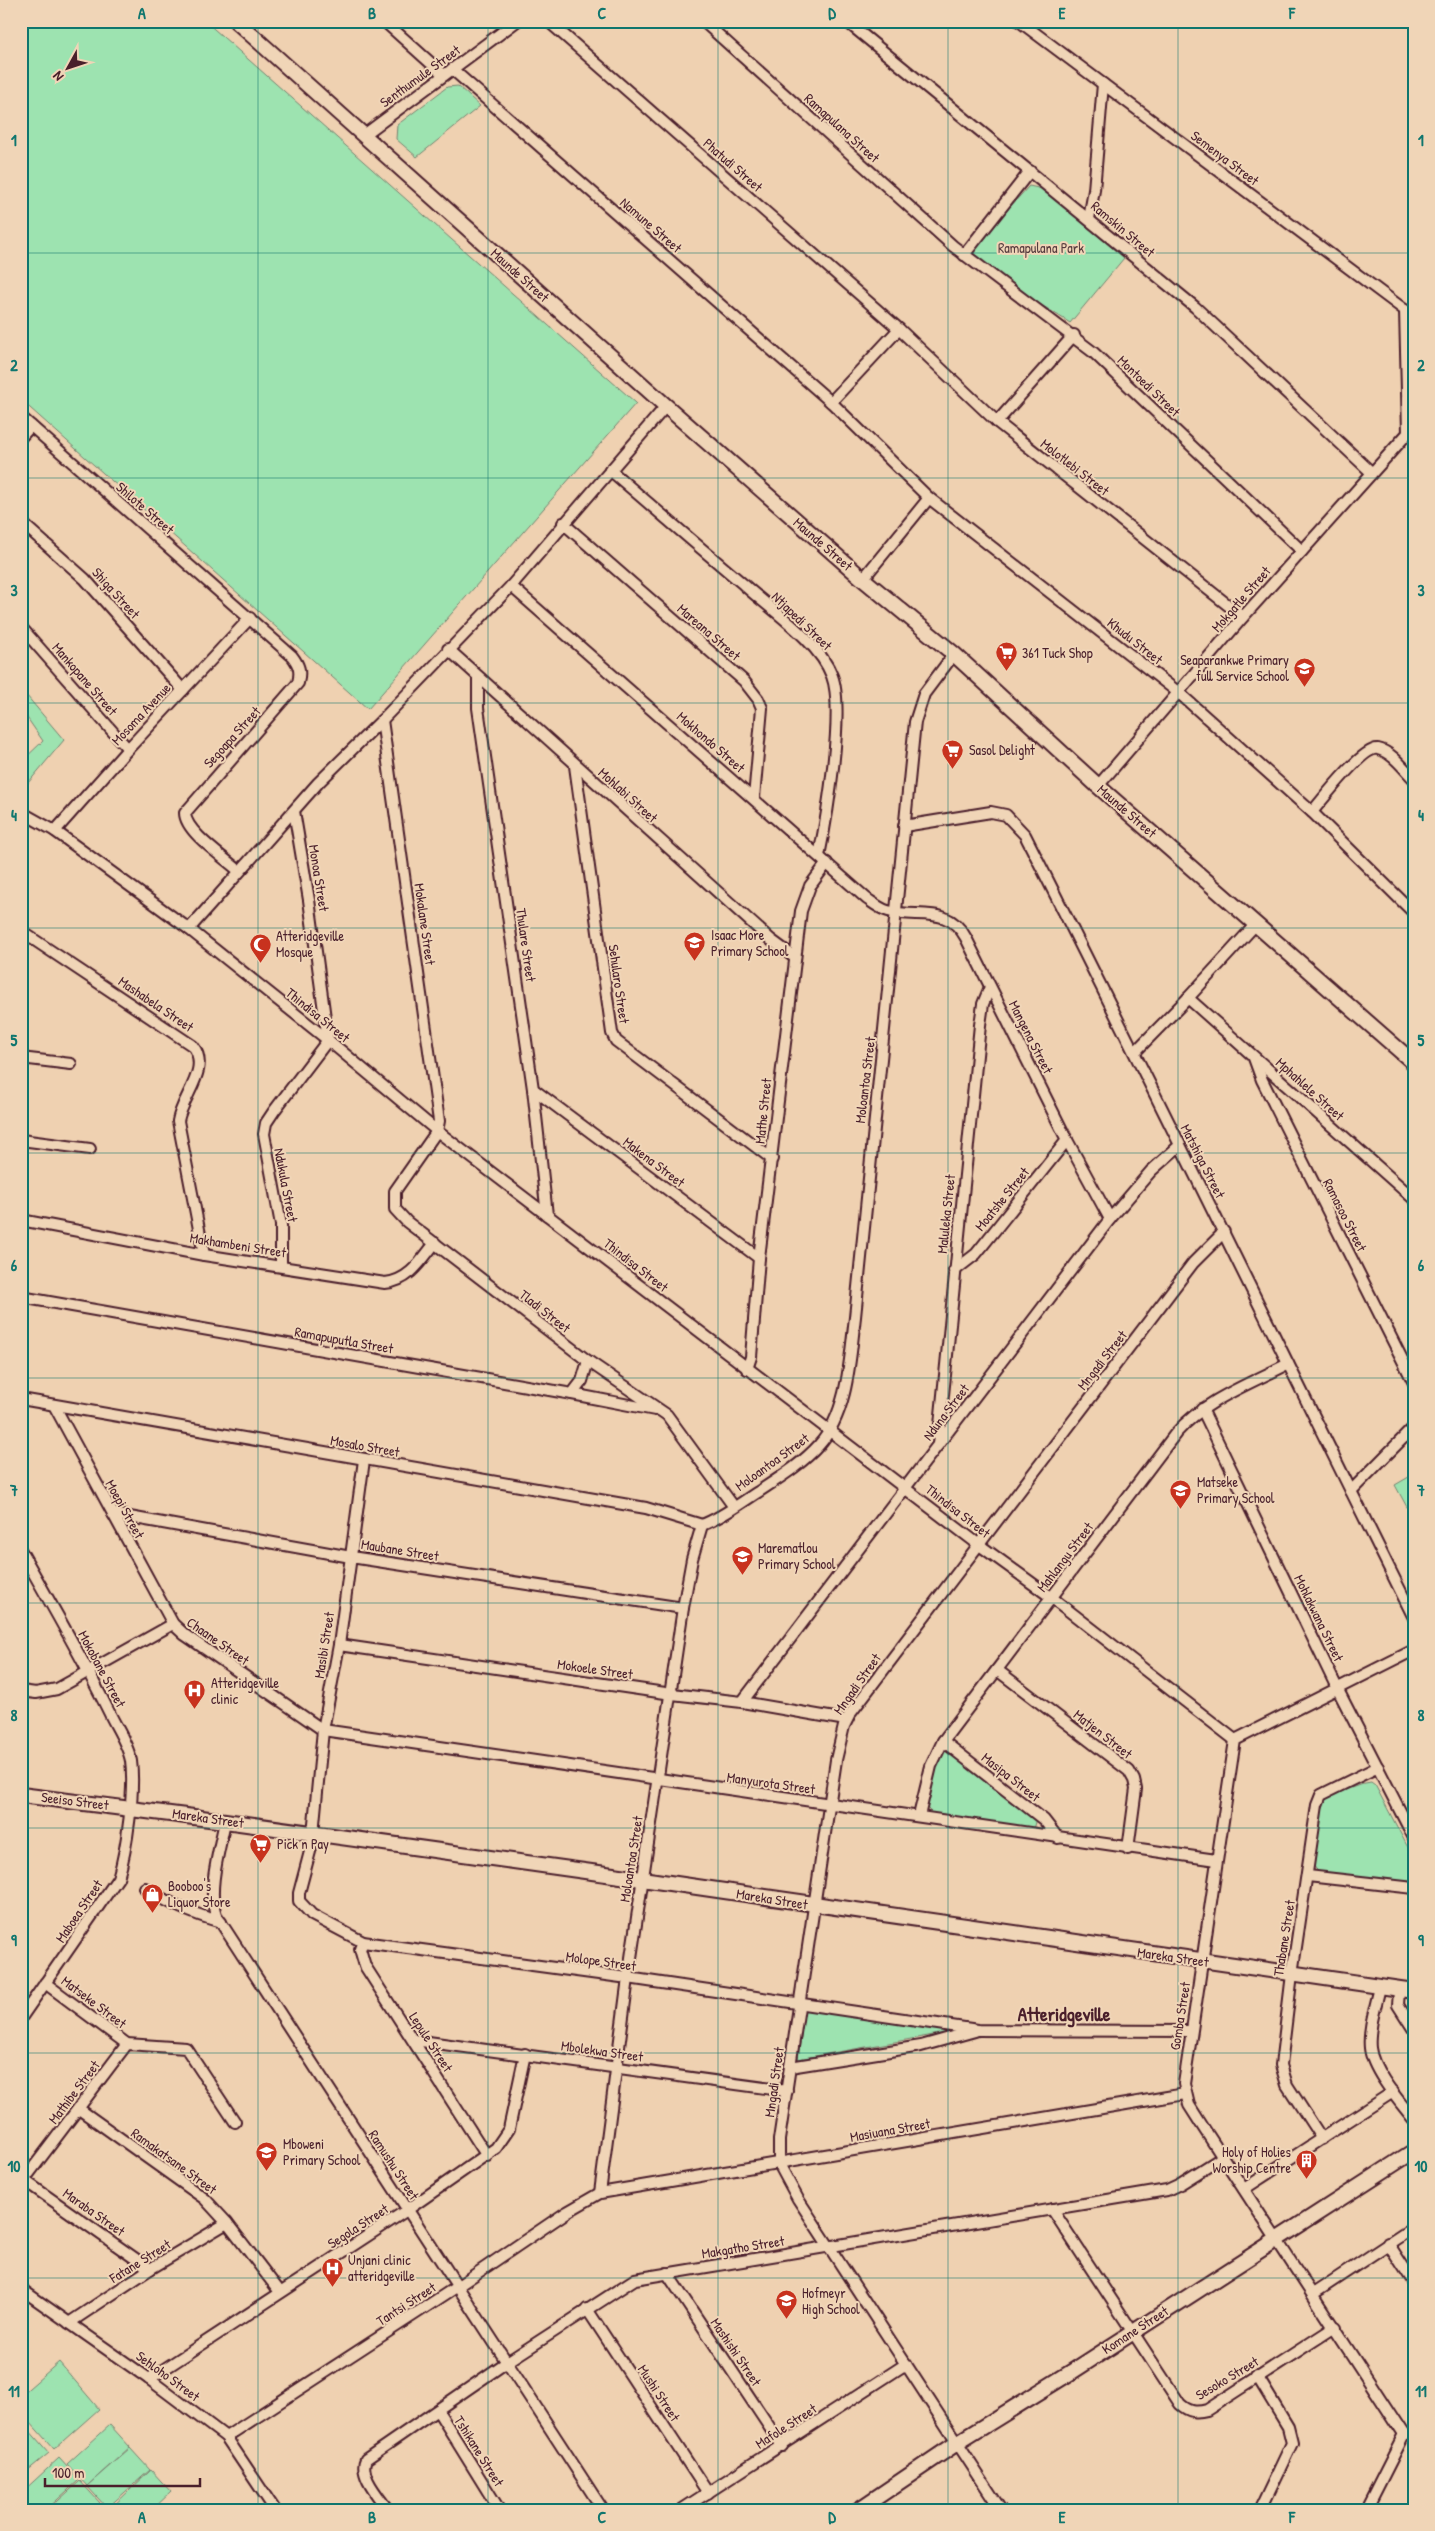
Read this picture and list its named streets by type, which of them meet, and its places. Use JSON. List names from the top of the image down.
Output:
{
  "streets": {
    "street": [
      "Senthumule Street",
      "Ramapulana Street",
      "Semenya Street",
      "Phatudi Street",
      "Namune Street",
      "Ramskin Street",
      "Maunde Street",
      "Montoedi Street",
      "Molotlebi Street",
      "Shilote Street",
      "Shiga Street",
      "Mokgatle Street",
      "Ntjapedi Street",
      "Mareana Street",
      "Khudu Street",
      "Mankopane Street",
      "Mosoma Avenue",
      "Segoapa Street",
      "Mokhondo Street",
      "Mohlabi Street",
      "Monoa Street",
      "Mokalane Street",
      "Thulare Street",
      "Sehularo Street",
      "Mashabela Street",
      "Thindisa Street",
      "Mangena Street",
      "Moloantoa Street",
      "Mphahlele Street",
      "Mathe Street",
      "Matshiga Street",
      "Makena Street",
      "Ndukula Street",
      "Moatshe Street",
      "Maluleka Street",
      "Ramasoo Street",
      "Makhambeni Street",
      "Tladi Street",
      "Ramapuputla Street",
      "Mngadi Street",
      "Nduna Street",
      "Mosalo Street",
      "Moepi Street",
      "Maubane Street",
      "Mahlangu Street",
      "Mohlakwana Street",
      "Chaane Street",
      "Masibi Street",
      "Mokobane Street",
      "Mokoele Street",
      "Matjen Street",
      "Masipa Street",
      "Manyurota Street",
      "Seeiso Street",
      "Mareka Street",
      "Maboea Street",
      "Thabane Street",
      "Molope Street",
      "Matseke Street",
      "Gomba Street",
      "Lepule Street",
      "Mbolekwa Street",
      "Mathibe Street",
      "Masiuana Street",
      "Ramakatsane Street",
      "Ramushu Street",
      "Maraba Street",
      "Segola Street",
      "Makgatho Street",
      "Fatane Street",
      "Tantsi Street",
      "Komane Street",
      "Mashishi Street",
      "Sehloho Street",
      "Sesoko Street",
      "Mushi Street",
      "Mafole Street",
      "Tshikane Street"
    ]
  },
  "crossings": [
    ["Senthumule Street", "Namune Street"],
    ["Senthumule Street", "Maunde Street"],
    ["Ramapulana Street", "Montoedi Street"],
    ["Phatudi Street", "Molotlebi Street"],
    ["Namune Street", "Khudu Street"],
    ["Ramskin Street", "Mokgatle Street"],
    ["Maunde Street", "Mokgatle Street"],
    ["Maunde Street", "Moloantoa Street"],
    ["Montoedi Street", "Mokgatle Street"],
    ["Molotlebi Street", "Mokgatle Street"],
    ["Shilote Street", "Mosoma Avenue"],
    ["Shilote Street", "Segoapa Street"],
    ["Shiga Street", "Mosoma Avenue"],
    ["Mokgatle Street", "Khudu Street"],
    ["Ntjapedi Street", "Mokhondo Street"],
    ["Ntjapedi Street", "Mathe Street"],
    ["Mareana Street", "Mokhondo Street"],
    ["Mankopane Street", "Mosoma Avenue"],
    ["Mosoma Avenue", "Segoapa Street"],
    ["Mosoma Avenue", "Thindisa Street"],
    ["Mokhondo Street", "Mangena Street"],
    ["Mokhondo Street", "Moloantoa Street"],
    ["Mokhondo Street", "Mathe Street"],
    ["Mohlabi Street", "Thulare Street"],
    ["Mohlabi Street", "Sehularo Street"],
    ["Mohlabi Street", "Mathe Street"],
    ["Monoa Street", "Thindisa Street"],
    ["Monoa Street", "Ndukula Street"],
    ["Mokalane Street", "Thindisa Street"],
    ["Mokalane Street", "Tladi Street"],
    ["Thulare Street", "Thindisa Street"],
    ["Thulare Street", "Makena Street"],
    ["Sehularo Street", "Mathe Street"],
    ["Mashabela Street", "Makhambeni Street"],
    ["Thindisa Street", "Moloantoa Street"],
    ["Thindisa Street", "Mathe Street"],
    ["Thindisa Street", "Ndukula Street"],
    ["Thindisa Street", "Tladi Street"],
    ["Thindisa Street", "Mngadi Street"],
    ["Thindisa Street", "Nduna Street"],
    ["Thindisa Street", "Mahlangu Street"],
    ["Thindisa Street", "Gomba Street"],
    ["Mangena Street", "Moloantoa Street"],
    ["Mangena Street", "Moatshe Street"],
    ["Mangena Street", "Maluleka Street"],
    ["Mangena Street", "Nduna Street"],
    ["Moloantoa Street", "Matshiga Street"],
    ["Moloantoa Street", "Tladi Street"],
    ["Moloantoa Street", "Mosalo Street"],
    ["Moloantoa Street", "Maubane Street"],
    ["Moloantoa Street", "Mokoele Street"],
    ["Moloantoa Street", "Manyurota Street"],
    ["Moloantoa Street", "Mareka Street"],
    ["Moloantoa Street", "Molope Street"],
    ["Moloantoa Street", "Mbolekwa Street"],
    ["Moloantoa Street", "Masiuana Street"],
    ["Moloantoa Street", "Tantsi Street"],
    ["Mphahlele Street", "Ramasoo Street"],
    ["Mathe Street", "Makena Street"],
    ["Matshiga Street", "Mngadi Street"],
    ["Matshiga Street", "Nduna Street"],
    ["Matshiga Street", "Mahlangu Street"],
    ["Ndukula Street", "Makhambeni Street"],
    ["Moatshe Street", "Maluleka Street"],
    ["Maluleka Street", "Nduna Street"],
    ["Makhambeni Street", "Tladi Street"],
    ["Tladi Street", "Ramapuputla Street"],
    ["Mngadi Street", "Mokoele Street"],
    ["Mngadi Street", "Manyurota Street"],
    ["Mngadi Street", "Mareka Street"],
    ["Mngadi Street", "Molope Street"],
    ["Mngadi Street", "Mbolekwa Street"],
    ["Mngadi Street", "Masiuana Street"],
    ["Mngadi Street", "Makgatho Street"],
    ["Mngadi Street", "Komane Street"],
    ["Mngadi Street", "Mafole Street"],
    ["Nduna Street", "Mokoele Street"],
    ["Mosalo Street", "Moepi Street"],
    ["Mosalo Street", "Masibi Street"],
    ["Moepi Street", "Maubane Street"],
    ["Moepi Street", "Chaane Street"],
    ["Maubane Street", "Masibi Street"],
    ["Mahlangu Street", "Mohlakwana Street"],
    ["Mahlangu Street", "Matjen Street"],
    ["Mahlangu Street", "Masipa Street"],
    ["Mahlangu Street", "Manyurota Street"],
    ["Mohlakwana Street", "Thabane Street"],
    ["Chaane Street", "Masibi Street"],
    ["Chaane Street", "Manyurota Street"],
    ["Masibi Street", "Mokoele Street"],
    ["Masibi Street", "Manyurota Street"],
    ["Masibi Street", "Mareka Street"],
    ["Masibi Street", "Molope Street"],
    ["Mokobane Street", "Seeiso Street"],
    ["Mokobane Street", "Mareka Street"],
    ["Mokobane Street", "Maboea Street"],
    ["Matjen Street", "Manyurota Street"],
    ["Masipa Street", "Manyurota Street"],
    ["Manyurota Street", "Gomba Street"],
    ["Seeiso Street", "Mareka Street"],
    ["Seeiso Street", "Maboea Street"],
    ["Mareka Street", "Maboea Street"],
    ["Mareka Street", "Thabane Street"],
    ["Mareka Street", "Molope Street"],
    ["Mareka Street", "Gomba Street"],
    ["Mareka Street", "Ramushu Street"],
    ["Maboea Street", "Matseke Street"],
    ["Molope Street", "Gomba Street"],
    ["Molope Street", "Lepule Street"],
    ["Matseke Street", "Mathibe Street"],
    ["Gomba Street", "Masiuana Street"],
    ["Gomba Street", "Makgatho Street"],
    ["Gomba Street", "Komane Street"],
    ["Gomba Street", "Sesoko Street"],
    ["Lepule Street", "Mbolekwa Street"],
    ["Lepule Street", "Segola Street"],
    ["Mbolekwa Street", "Segola Street"],
    ["Mathibe Street", "Ramakatsane Street"],
    ["Mathibe Street", "Maraba Street"],
    ["Masiuana Street", "Tantsi Street"],
    ["Ramakatsane Street", "Segola Street"],
    ["Ramakatsane Street", "Fatane Street"],
    ["Ramushu Street", "Segola Street"],
    ["Ramushu Street", "Makgatho Street"],
    ["Ramushu Street", "Tantsi Street"],
    ["Maraba Street", "Fatane Street"],
    ["Segola Street", "Sehloho Street"],
    ["Makgatho Street", "Mashishi Street"],
    ["Makgatho Street", "Mushi Street"],
    ["Makgatho Street", "Tshikane Street"],
    ["Fatane Street", "Sehloho Street"],
    ["Tantsi Street", "Sehloho Street"],
    ["Komane Street", "Sesoko Street"],
    ["Mashishi Street", "Mafole Street"],
    ["Mushi Street", "Mafole Street"]
  ],
  "districts": ["Atteridgeville"],
  "parks": ["Ramapulana Park"],
  "places": {
    "supermarket": ["361 Tuck Shop", "Sasol Delight", "Pick n Pay"],
    "school or university": [
      "Seaparankwe Primary full Service School",
      "Isaac More Primary School",
      "Matseke Primary School",
      "Marematlou Primary School",
      "Mboweni Primary School",
      "Hofmeyr High School"
    ],
    "mosque": ["Atteridgeville Mosque"],
    "hospital": ["Atteridgeville clinic", "Unjani clinic atteridgeville"],
    "shop": ["Booboo's Liquor Store"],
    "building": ["Holy of Holies Worship Centre"]
  },
  "scale_bar": "100 m",
  "north": "bottom left",
  "grid": {
    "columns": [
      "A",
      "B",
      "C",
      "D",
      "E",
      "F"
    ],
    "rows": [
      "1",
      "2",
      "3",
      "4",
      "5",
      "6",
      "7",
      "8",
      "9",
      "10",
      "11"
    ]
  }
}
